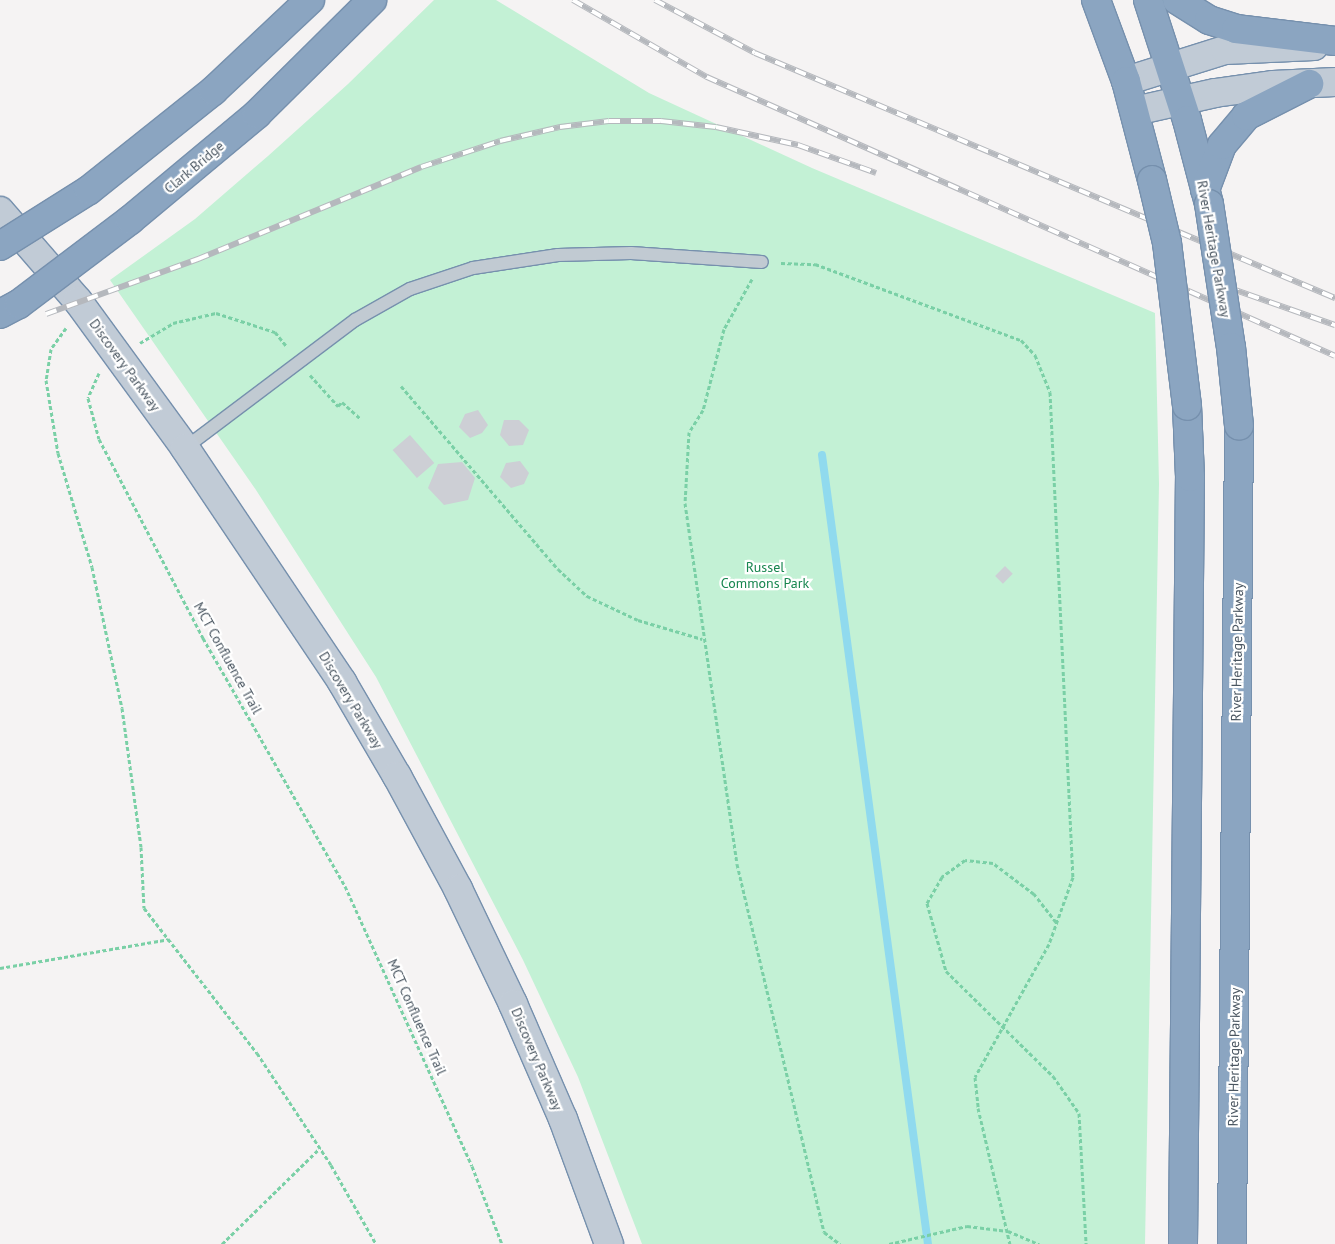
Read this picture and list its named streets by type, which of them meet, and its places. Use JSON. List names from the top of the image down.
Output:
{
  "streets": {
    "highway": ["Clark Bridge", "River Heritage Parkway"],
    "street": ["Discovery Parkway"],
    "path": ["MCT Confluence Trail"]
  },
  "crossings": [
    ["Discovery Parkway", "MCT Confluence Trail"]
  ],
  "parks": ["Russel Commons Park"]
}
